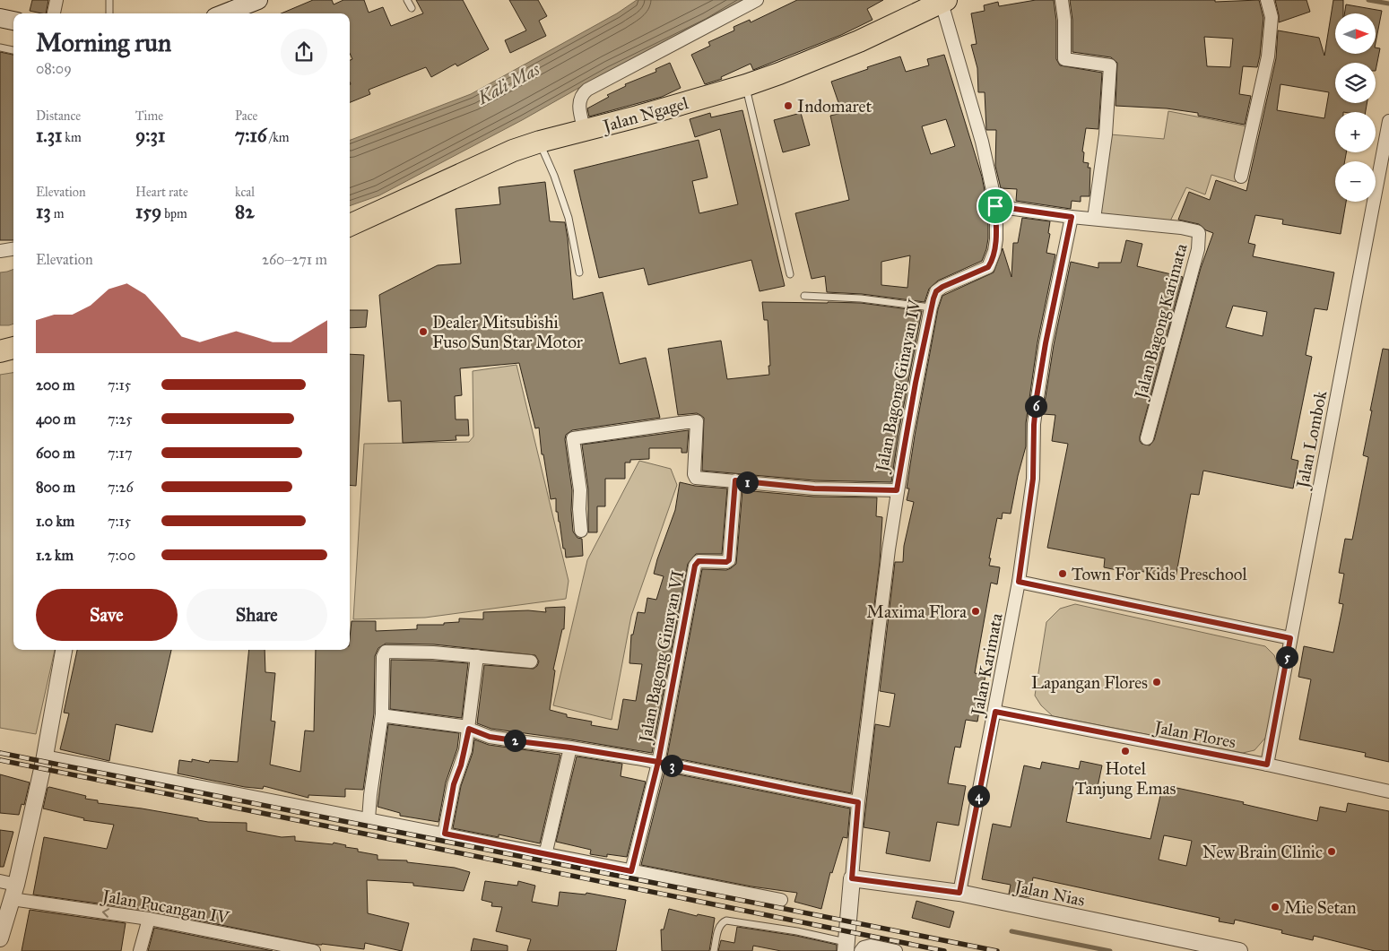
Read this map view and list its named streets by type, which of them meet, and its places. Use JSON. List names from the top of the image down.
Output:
{
  "streets": {
    "highway": ["Jalan Ngagel"],
    "street": [
      "Jalan Bagong Karimata",
      "Jalan Bagong Ginayan IV",
      "Jalan Lombok",
      "Jalan Bagong Ginayan VI",
      "Jalan Karimata",
      "Jalan Flores",
      "Jalan Nias",
      "Jalan Pucangan IV"
    ]
  },
  "crossings": [
    ["Jalan Ngagel", "Jalan Bagong Ginayan IV"],
    ["Jalan Bagong Karimata", "Jalan Bagong Ginayan IV"],
    ["Jalan Bagong Karimata", "Jalan Karimata"],
    ["Jalan Bagong Ginayan IV", "Jalan Bagong Ginayan VI"],
    ["Jalan Bagong Ginayan IV", "Jalan Nias"],
    ["Jalan Lombok", "Jalan Flores"],
    ["Jalan Karimata", "Jalan Flores"],
    ["Jalan Karimata", "Jalan Nias"]
  ],
  "one_way": ["Jalan Pucangan IV"],
  "water": ["Kali Mas"],
  "places": [
    "Indomaret",
    "Dealer Mitsubishi Fuso Sun Star Motor",
    "Town For Kids Preschool",
    "Maxima Flora",
    "Lapangan Flores",
    "Hotel Tanjung Emas",
    "New Brain Clinic",
    "Mie Setan"
  ],
  "north": "right",
  "page": {
    "map_buttons": ["+", "−"],
    "heading": ["Morning run", "08:09"],
    "stats": [
      ["Distance", "1.31 km"],
      ["Time", "9:31"],
      ["Pace", "7:16 /km"],
      ["Elevation", "13 m"],
      ["Heart rate", "159 bpm"],
      ["kcal", "82"]
    ],
    "chart": ["Elevation", "260–271 m"],
    "list": [
      {
        "name": "200 m",
        "note": "7:15"
      },
      {
        "name": "400 m",
        "note": "7:25"
      },
      {
        "name": "600 m",
        "note": "7:17"
      },
      {
        "name": "800 m",
        "note": "7:26"
      },
      {
        "name": "1.0 km",
        "note": "7:15"
      },
      {
        "name": "1.2 km",
        "note": "7:00"
      }
    ],
    "pins": [
      "6",
      "1",
      "5",
      "2",
      "3",
      "4"
    ],
    "buttons": ["Save", "Share"]
  }
}
